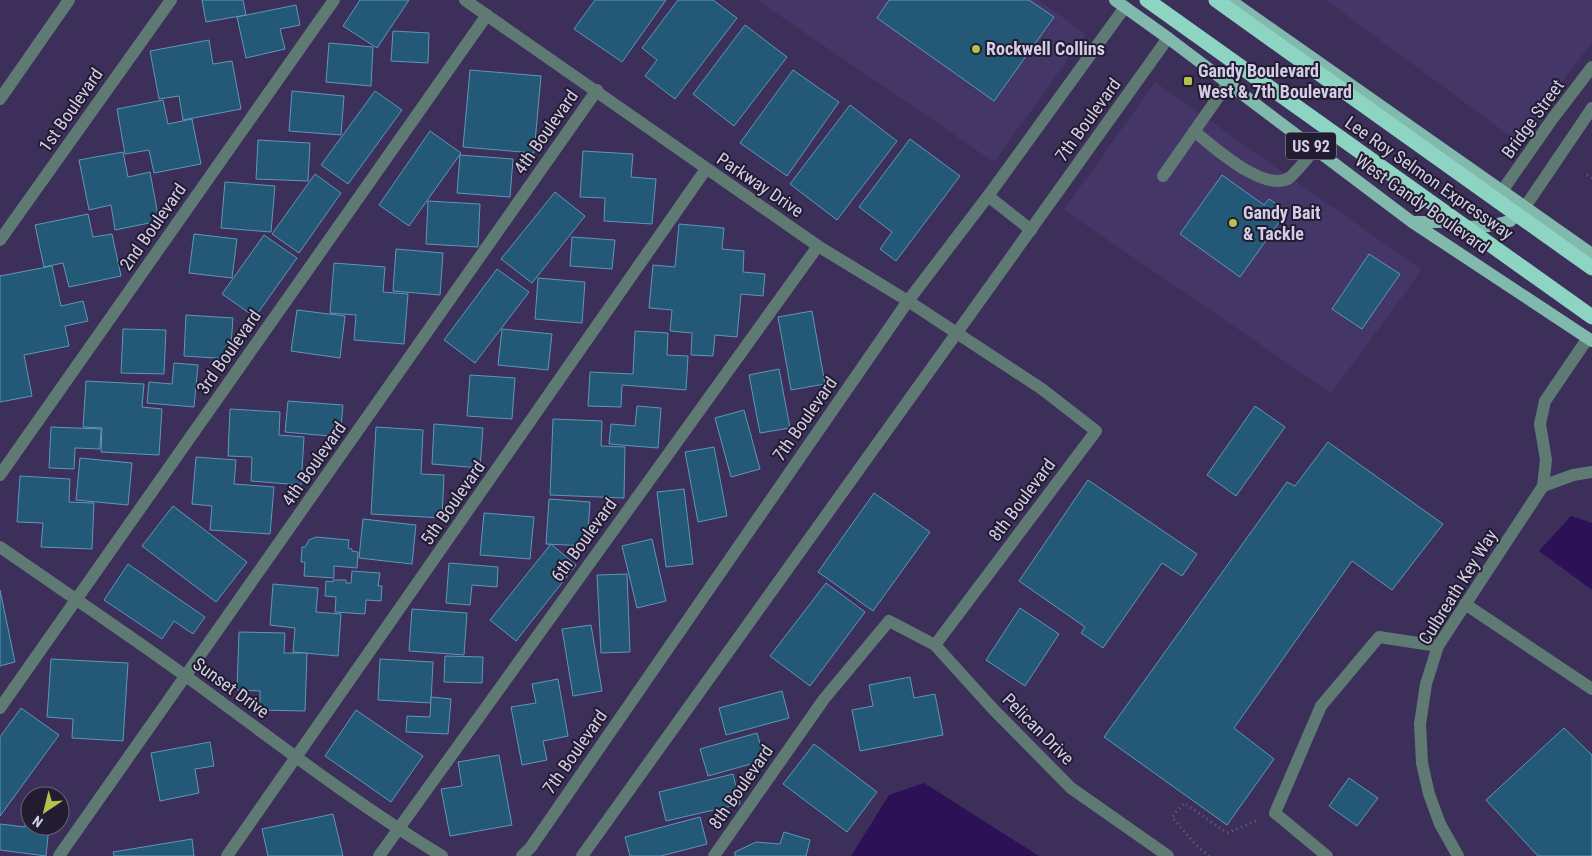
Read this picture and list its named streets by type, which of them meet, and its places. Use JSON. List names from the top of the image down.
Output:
{
  "streets": {
    "highway": ["Lee Roy Selmon Expressway"],
    "main road": ["US 92", "West Gandy Boulevard"],
    "street": [
      "1st Boulevard",
      "Bridge Street",
      "7th Boulevard",
      "4th Boulevard",
      "Parkway Drive",
      "2nd Boulevard",
      "3rd Boulevard",
      "8th Boulevard",
      "5th Boulevard",
      "6th Boulevard",
      "Culbreath Key Way",
      "Sunset Drive",
      "Pelican Drive"
    ]
  },
  "crossings": [
    ["7th Boulevard", "Parkway Drive"],
    ["7th Boulevard", "West Gandy Boulevard"],
    ["4th Boulevard", "Parkway Drive"],
    ["4th Boulevard", "Sunset Drive"],
    ["Parkway Drive", "3rd Boulevard"],
    ["Parkway Drive", "8th Boulevard"],
    ["Parkway Drive", "5th Boulevard"],
    ["Parkway Drive", "6th Boulevard"],
    ["West Gandy Boulevard", "Culbreath Key Way"],
    ["3rd Boulevard", "Sunset Drive"],
    ["8th Boulevard", "Pelican Drive"],
    ["5th Boulevard", "Sunset Drive"],
    ["6th Boulevard", "Sunset Drive"]
  ],
  "places": {
    "other": ["Rockwell Collins", "Gandy Bait & Tackle"],
    "transit": ["Gandy Boulevard West & 7th Boulevard"]
  },
  "north": "bottom left"
}
